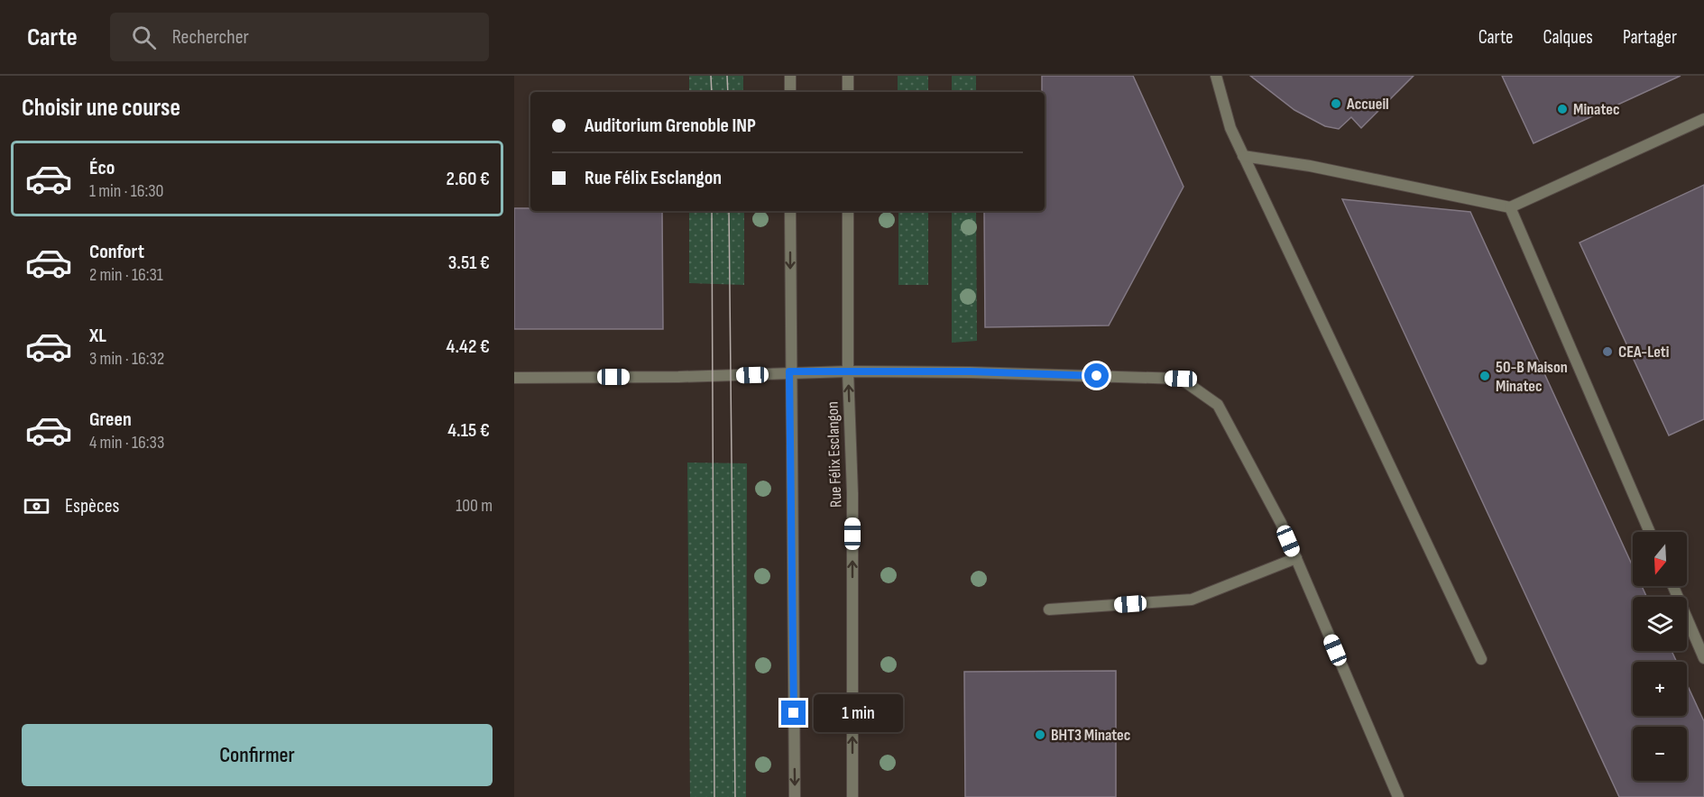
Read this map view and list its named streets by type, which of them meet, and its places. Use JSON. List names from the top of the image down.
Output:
{
  "streets": {
    "street": ["Rue Félix Esclangon"]
  },
  "places": [
    "Accueil",
    "Minatec",
    "CEA-Leti",
    "50-B Maison Minatec",
    "BHT3 Minatec"
  ],
  "north": "bottom",
  "page": {
    "header": "Carte",
    "search": "Rechercher",
    "nav": ["Carte", "Calques", "Partager"],
    "heading": "Choisir une course",
    "banner": ["Auditorium Grenoble INP", "Rue Félix Esclangon"],
    "list": [
      {
        "name": "Éco",
        "note": "1 min · 16:30",
        "value": "2.60 €"
      },
      {
        "name": "Confort",
        "note": "2 min · 16:31",
        "value": "3.51 €"
      },
      {
        "name": "XL",
        "note": "3 min · 16:32",
        "value": "4.42 €"
      },
      {
        "name": "Green",
        "note": "4 min · 16:33",
        "value": "4.15 €"
      }
    ],
    "pay": ["Espèces", "100 m"],
    "map_buttons": ["+", "−"],
    "bubble": "1 min",
    "buttons": "Confirmer"
  }
}
